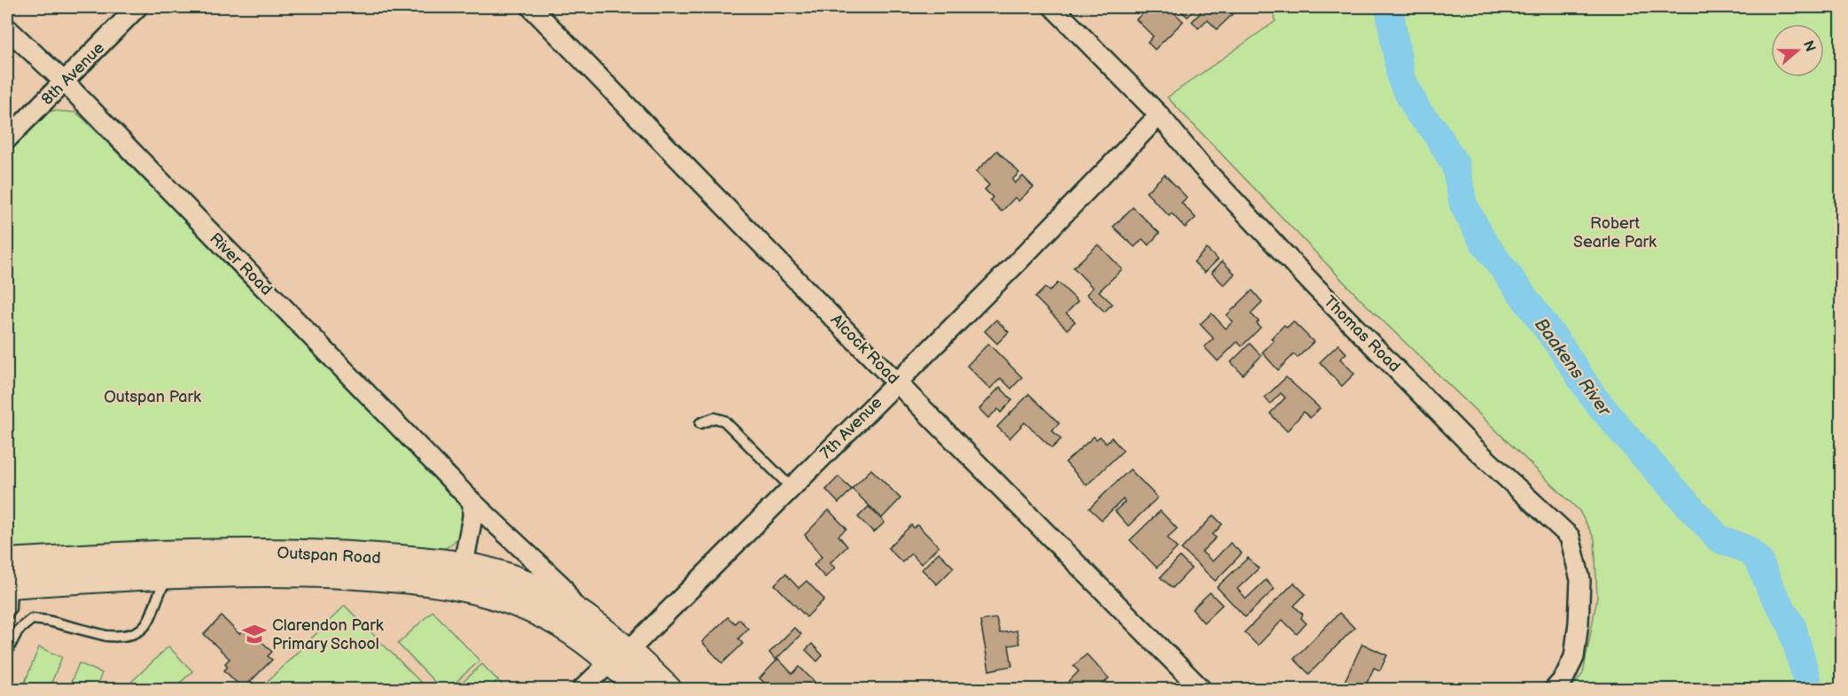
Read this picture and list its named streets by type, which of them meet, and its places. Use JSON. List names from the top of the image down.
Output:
{
  "streets": {
    "main road": ["Outspan Road"],
    "street": [
      "8th Avenue",
      "River Road",
      "Thomas Road",
      "Alcock Road",
      "7th Avenue"
    ]
  },
  "crossings": [
    ["8th Avenue", "River Road"],
    ["River Road", "Outspan Road"],
    ["Thomas Road", "7th Avenue"],
    ["Alcock Road", "7th Avenue"],
    ["7th Avenue", "Outspan Road"]
  ],
  "water": ["Baakens River"],
  "parks": ["Robert Searle Park", "Outspan Park"],
  "places": {
    "school or university": ["Clarendon Park Primary School"]
  },
  "north": "right"
}
